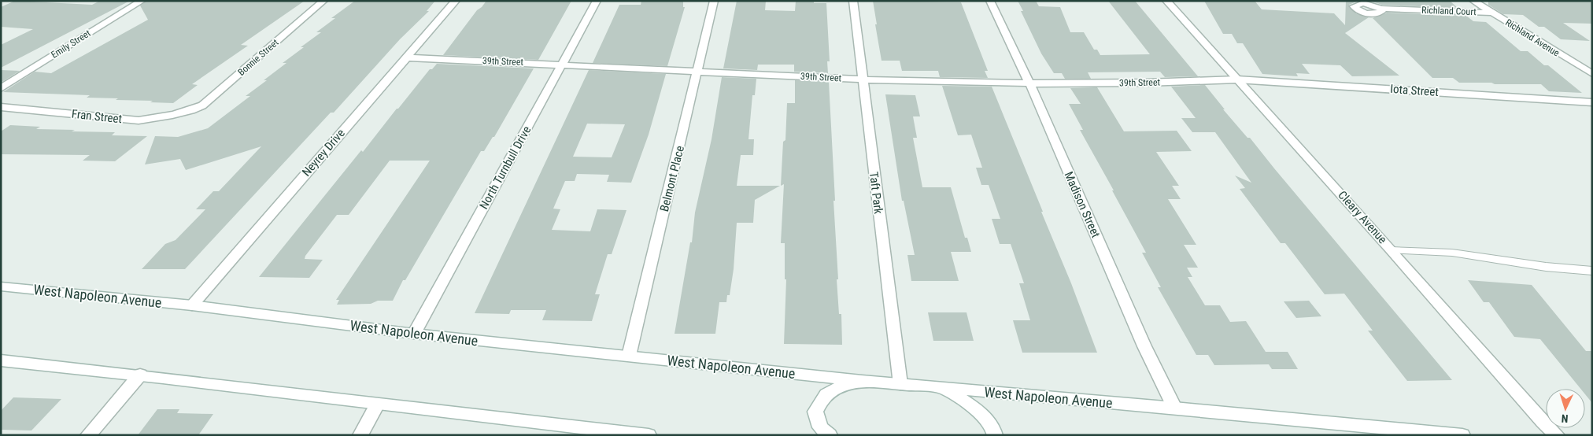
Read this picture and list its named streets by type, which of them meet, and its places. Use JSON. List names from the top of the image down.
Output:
{
  "streets": {
    "street": [
      "Richland Court",
      "Richland Avenue",
      "Emily Street",
      "Bonnie Street",
      "39th Street",
      "Iota Street",
      "Fran Street",
      "Neyrey Drive",
      "North Turnbull Drive",
      "Belmont Place",
      "Taft Park",
      "Madison Street",
      "Cleary Avenue",
      "West Napoleon Avenue"
    ]
  },
  "crossings": [
    ["Richland Court", "Richland Avenue"],
    ["Bonnie Street", "Fran Street"],
    ["39th Street", "Iota Street"],
    ["39th Street", "Neyrey Drive"],
    ["39th Street", "North Turnbull Drive"],
    ["39th Street", "Belmont Place"],
    ["39th Street", "Taft Park"],
    ["39th Street", "Madison Street"],
    ["39th Street", "Cleary Avenue"],
    ["Iota Street", "Cleary Avenue"],
    ["Neyrey Drive", "West Napoleon Avenue"],
    ["North Turnbull Drive", "West Napoleon Avenue"],
    ["Belmont Place", "West Napoleon Avenue"],
    ["Taft Park", "West Napoleon Avenue"],
    ["Madison Street", "West Napoleon Avenue"]
  ],
  "north": "bottom"
}
